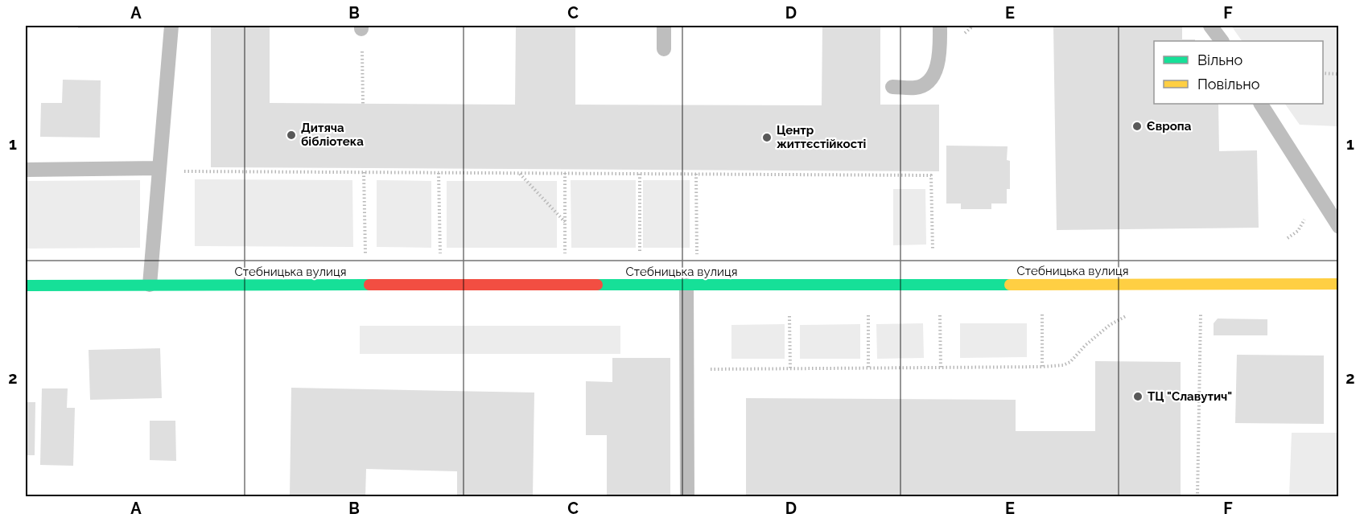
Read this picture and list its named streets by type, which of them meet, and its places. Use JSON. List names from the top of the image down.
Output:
{
  "streets": {
    "street": ["Стебницька вулиця"]
  },
  "places": [
    "Європа",
    "Дитяча бібліотека",
    "Центр життєстійкості",
    "ТЦ \"Славутич\""
  ],
  "legend": ["Вільно", "Повільно"],
  "grid": {
    "columns": [
      "A",
      "B",
      "C",
      "D",
      "E",
      "F"
    ],
    "rows": ["1", "2"]
  }
}
